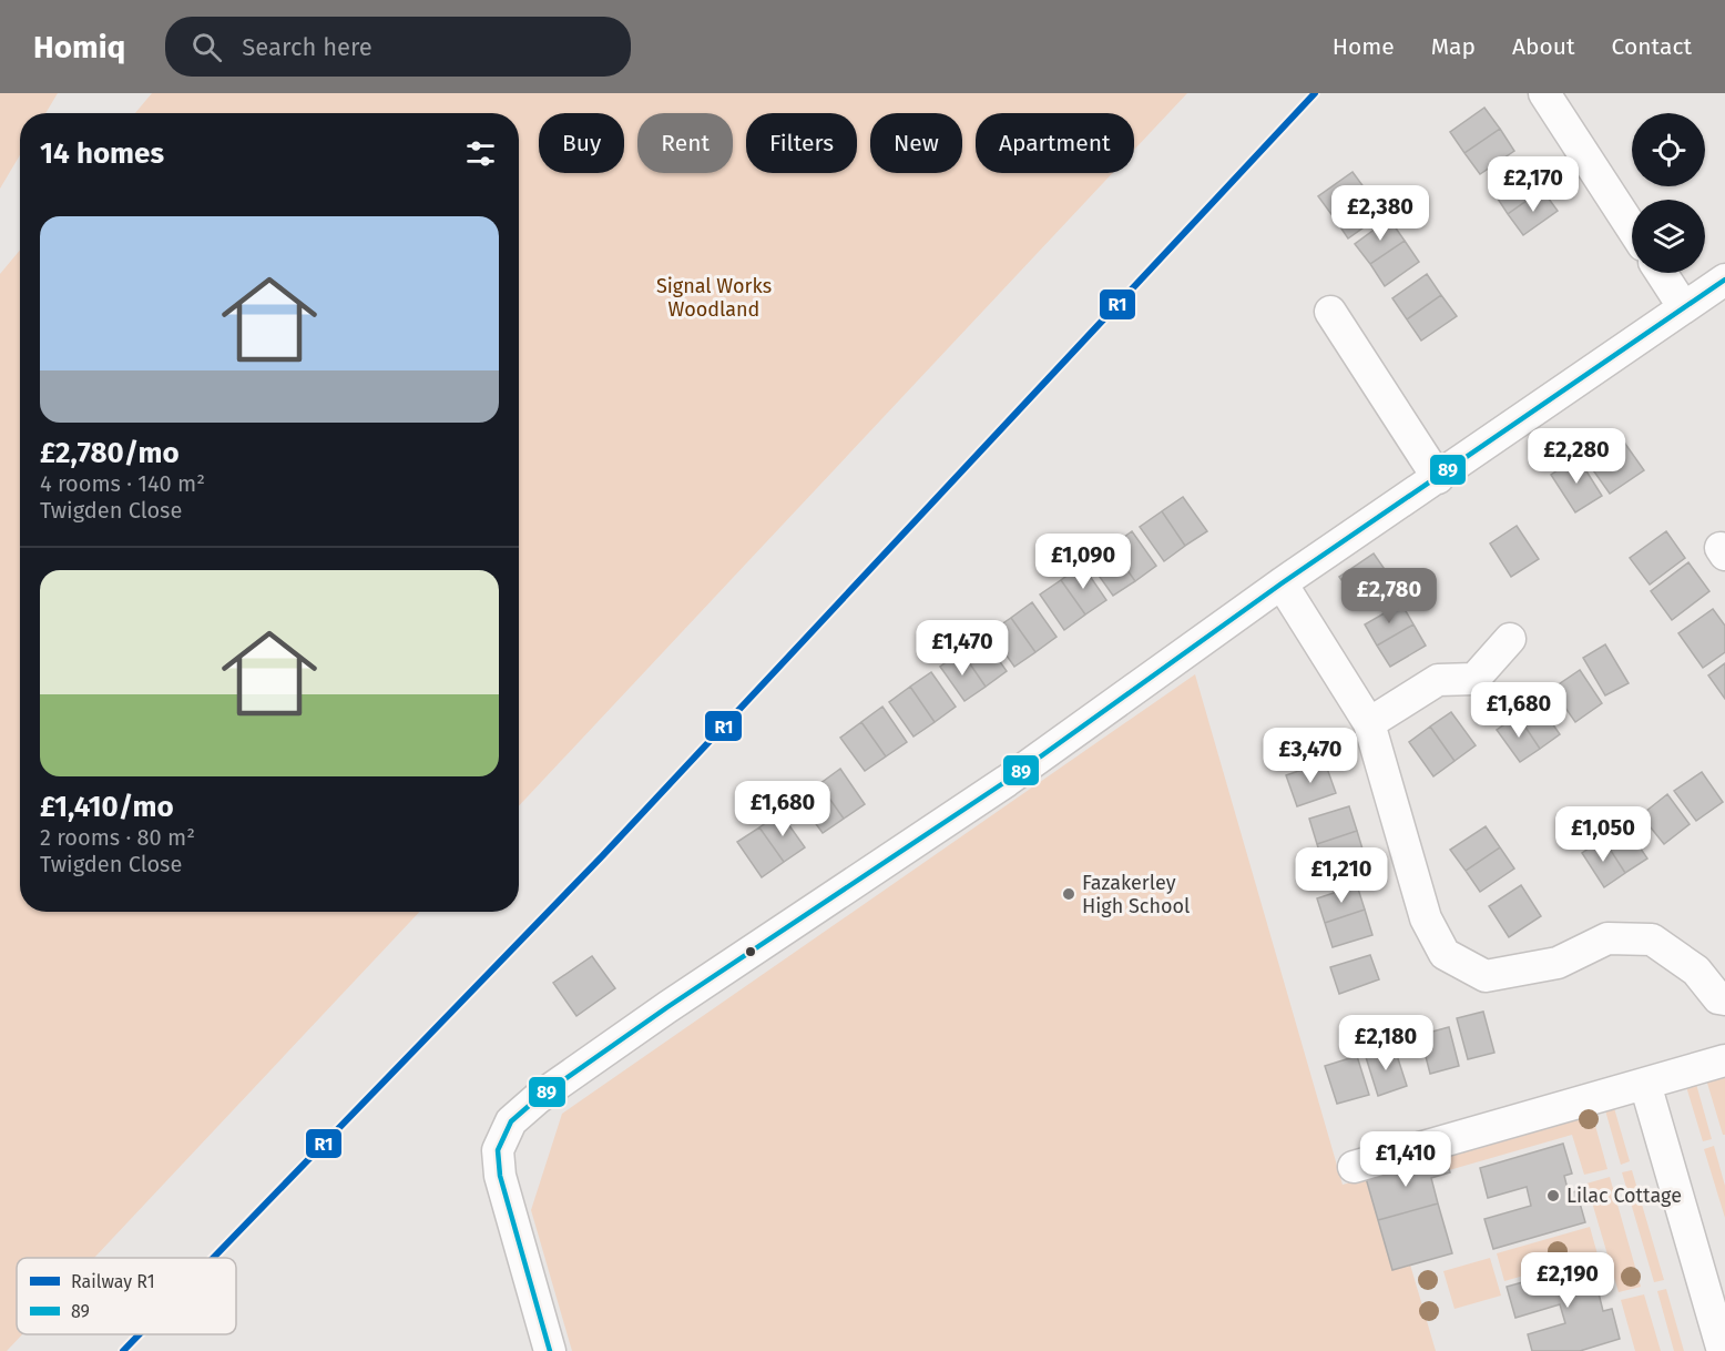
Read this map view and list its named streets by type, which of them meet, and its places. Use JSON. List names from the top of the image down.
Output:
{
  "parks": ["Signal Works Woodland"],
  "places": ["Fazakerley High School", "Lilac Cottage"],
  "lines": ["rail line R1", "transit line 89"],
  "legend": ["Railway R1", "89"],
  "page": {
    "header": "Homiq",
    "search": "Search here",
    "nav": [
      "Home",
      "Map",
      "About",
      "Contact"
    ],
    "chip": [
      "Buy",
      "Rent",
      "Filters",
      "New",
      "Apartment"
    ],
    "heading": "14 homes",
    "price": [
      "£2,170",
      "£2,380",
      "£2,280",
      "£1,090",
      "£2,780",
      "£1,470",
      "£1,680",
      "£3,470",
      "£1,680",
      "£1,050",
      "£1,210",
      "£2,180",
      "£1,410",
      "£2,190"
    ],
    "list": [
      {
        "name": "£2,780/mo",
        "note": "4 rooms · 140 m² · Twigden Close"
      },
      {
        "name": "£1,410/mo",
        "note": "2 rooms · 80 m² · Twigden Close"
      }
    ]
  }
}
